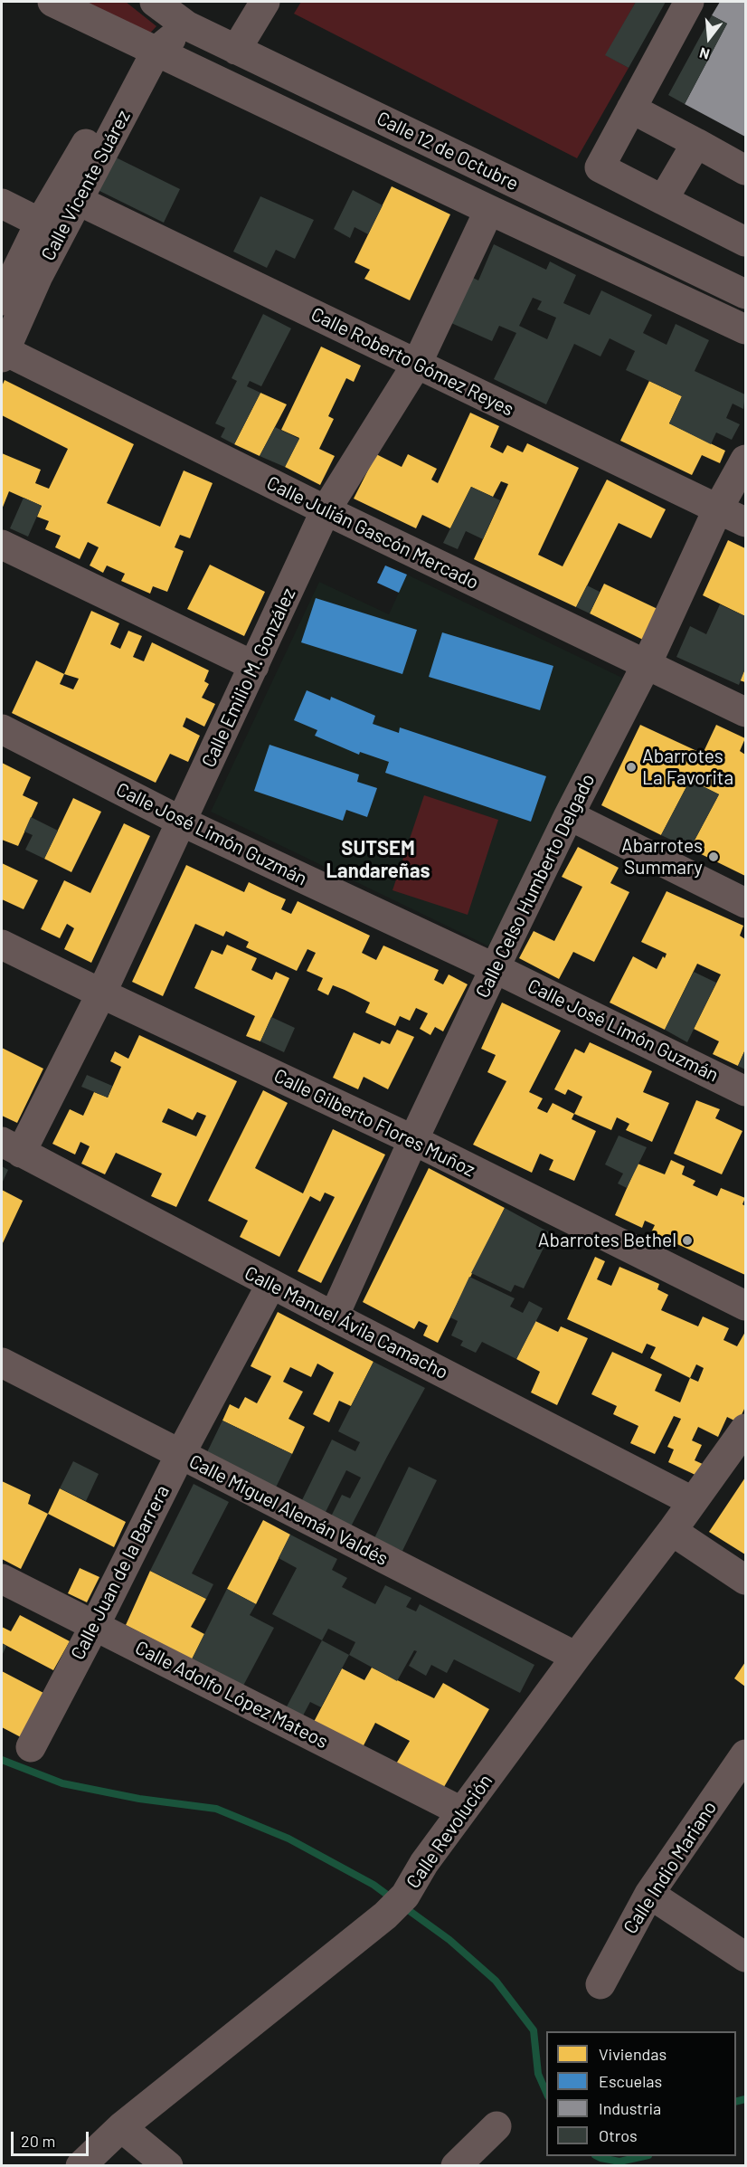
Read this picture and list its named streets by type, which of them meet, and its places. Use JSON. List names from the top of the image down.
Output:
{
  "streets": {
    "street": [
      "Calle 12 de Octubre",
      "Calle Vicente Suárez",
      "Calle Roberto Gómez Reyes",
      "Calle Julián Gascón Mercado",
      "Calle Emilio M. González",
      "Calle José Limón Guzmán",
      "Calle Celso Humberto Delgado",
      "Calle Gilberto Flores Muñoz",
      "Calle Manuel Ávila Camacho",
      "Calle Miguel Alemán Valdés",
      "Calle Juan de la Barrera",
      "Calle Adolfo López Mateos",
      "Calle Revolución",
      "Calle Indio Mariano"
    ]
  },
  "crossings": [
    ["Calle 12 de Octubre", "Calle Vicente Suárez"],
    ["Calle 12 de Octubre", "Calle Emilio M. González"],
    ["Calle Vicente Suárez", "Calle Roberto Gómez Reyes"],
    ["Calle Vicente Suárez", "Calle Julián Gascón Mercado"],
    ["Calle Roberto Gómez Reyes", "Calle Emilio M. González"],
    ["Calle Roberto Gómez Reyes", "Calle Celso Humberto Delgado"],
    ["Calle Julián Gascón Mercado", "Calle Emilio M. González"],
    ["Calle Julián Gascón Mercado", "Calle Celso Humberto Delgado"],
    ["Calle Emilio M. González", "Calle José Limón Guzmán"],
    ["Calle Emilio M. González", "Calle Gilberto Flores Muñoz"],
    ["Calle Emilio M. González", "Calle Manuel Ávila Camacho"],
    ["Calle José Limón Guzmán", "Calle Celso Humberto Delgado"],
    ["Calle Celso Humberto Delgado", "Calle Gilberto Flores Muñoz"],
    ["Calle Celso Humberto Delgado", "Calle Manuel Ávila Camacho"],
    ["Calle Manuel Ávila Camacho", "Calle Juan de la Barrera"],
    ["Calle Manuel Ávila Camacho", "Calle Revolución"],
    ["Calle Miguel Alemán Valdés", "Calle Juan de la Barrera"],
    ["Calle Miguel Alemán Valdés", "Calle Revolución"],
    ["Calle Juan de la Barrera", "Calle Adolfo López Mateos"],
    ["Calle Adolfo López Mateos", "Calle Revolución"]
  ],
  "districts": ["SUTSEM Landareñas"],
  "places": ["Abarrotes La Favorita", "Abarrotes Summary", "Abarrotes Bethel"],
  "legend": [
    "Viviendas",
    "Escuelas",
    "Industria",
    "Otros"
  ],
  "scale_bar": "20 m",
  "north": "bottom"
}
